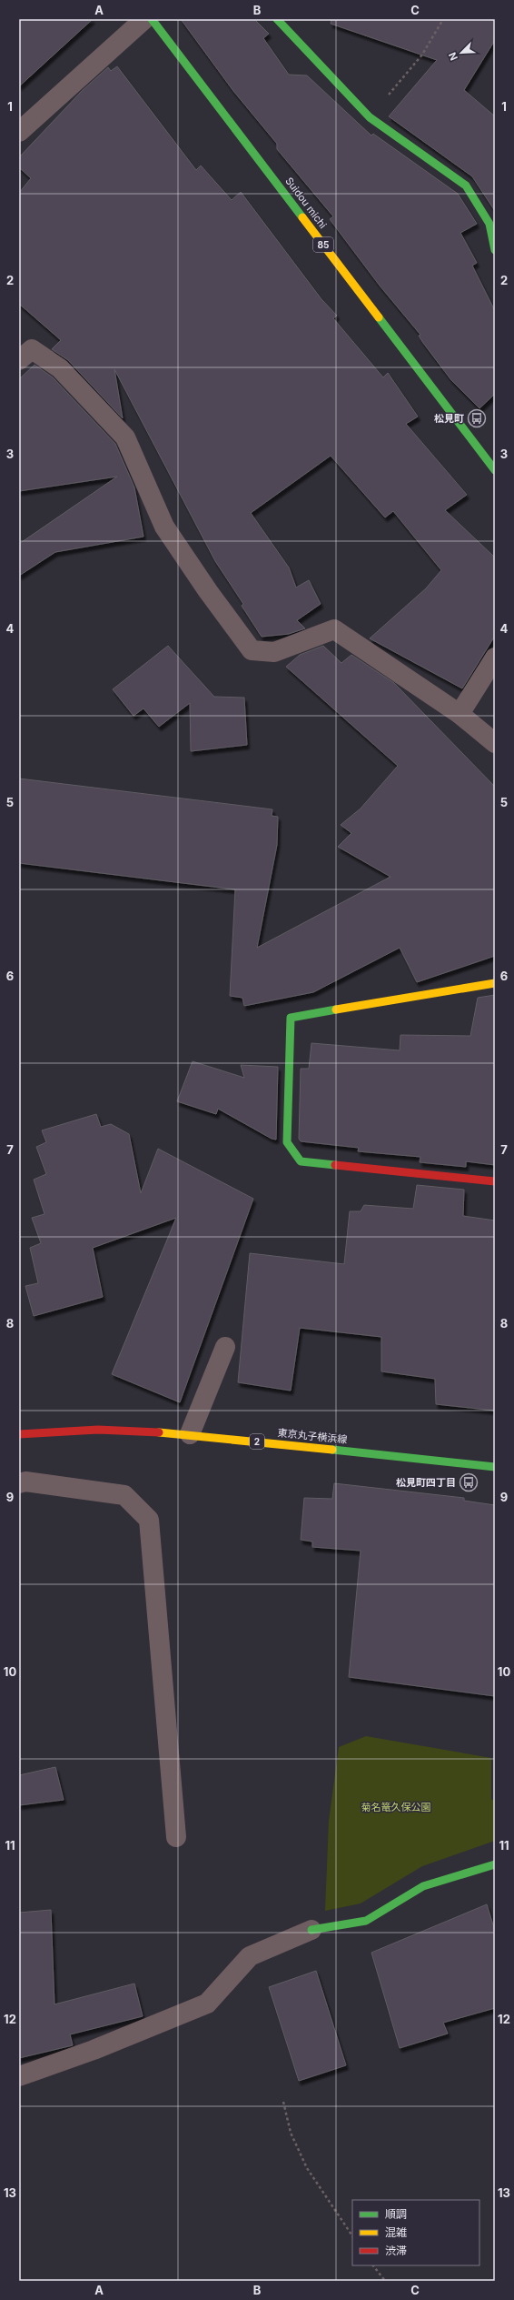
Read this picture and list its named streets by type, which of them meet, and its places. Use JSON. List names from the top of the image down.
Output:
{
  "streets": {
    "street": [
      "Suidou michi",
      "85",
      "東京丸子横浜線",
      "2"
    ]
  },
  "parks": ["菊名篭久保公園"],
  "places": {
    "bus stop": ["松見町", "松見町四丁目"]
  },
  "legend": ["順調", "混雑", "渋滞"],
  "north": "bottom left",
  "grid": {
    "columns": ["A", "B", "C"],
    "rows": [
      "1",
      "2",
      "3",
      "4",
      "5",
      "6",
      "7",
      "8",
      "9",
      "10",
      "11",
      "12",
      "13"
    ]
  }
}
